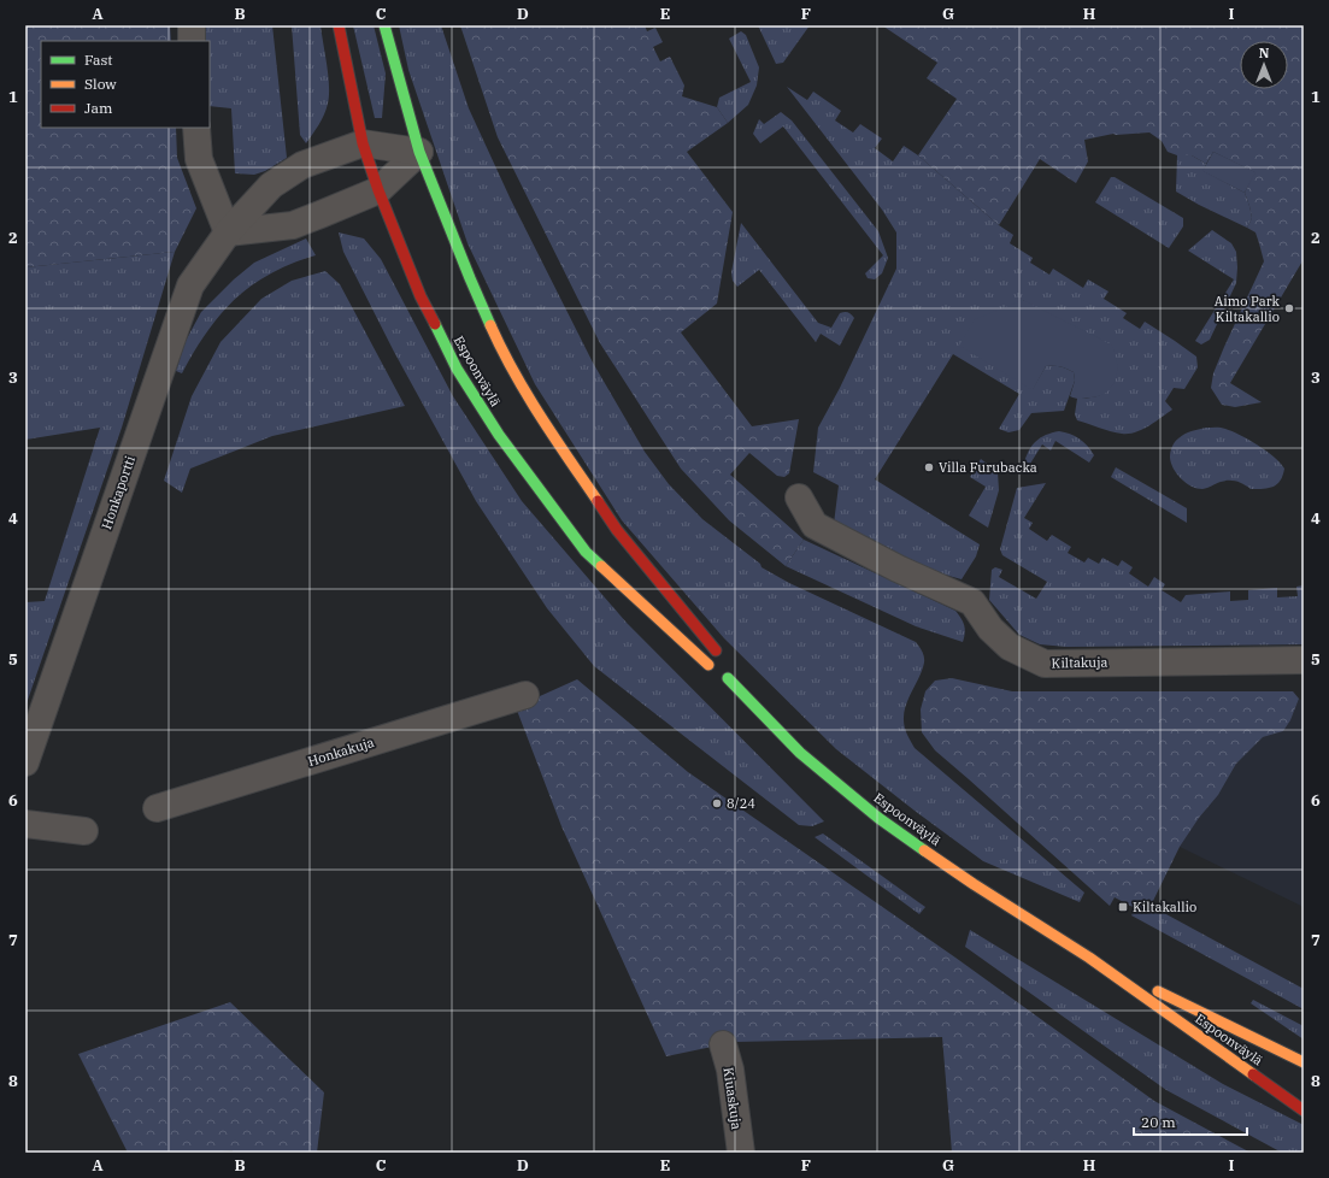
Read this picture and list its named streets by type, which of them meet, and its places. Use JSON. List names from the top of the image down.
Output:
{
  "streets": {
    "main road": ["Espoonväylä"],
    "street": [
      "Honkaportti",
      "Kiltakuja",
      "Honkakuja",
      "Kiuaskuja"
    ]
  },
  "crossings": [
    ["Espoonväylä", "Honkaportti"]
  ],
  "places": {
    "other": ["Aimo Park Kiltakallio", "Villa Furubacka", "8/24"],
    "transit": ["Kiltakallio"]
  },
  "legend": ["Fast", "Slow", "Jam"],
  "scale_bar": "20 m",
  "north": "top",
  "grid": {
    "columns": [
      "A",
      "B",
      "C",
      "D",
      "E",
      "F",
      "G",
      "H",
      "I"
    ],
    "rows": [
      "1",
      "2",
      "3",
      "4",
      "5",
      "6",
      "7",
      "8"
    ]
  }
}
